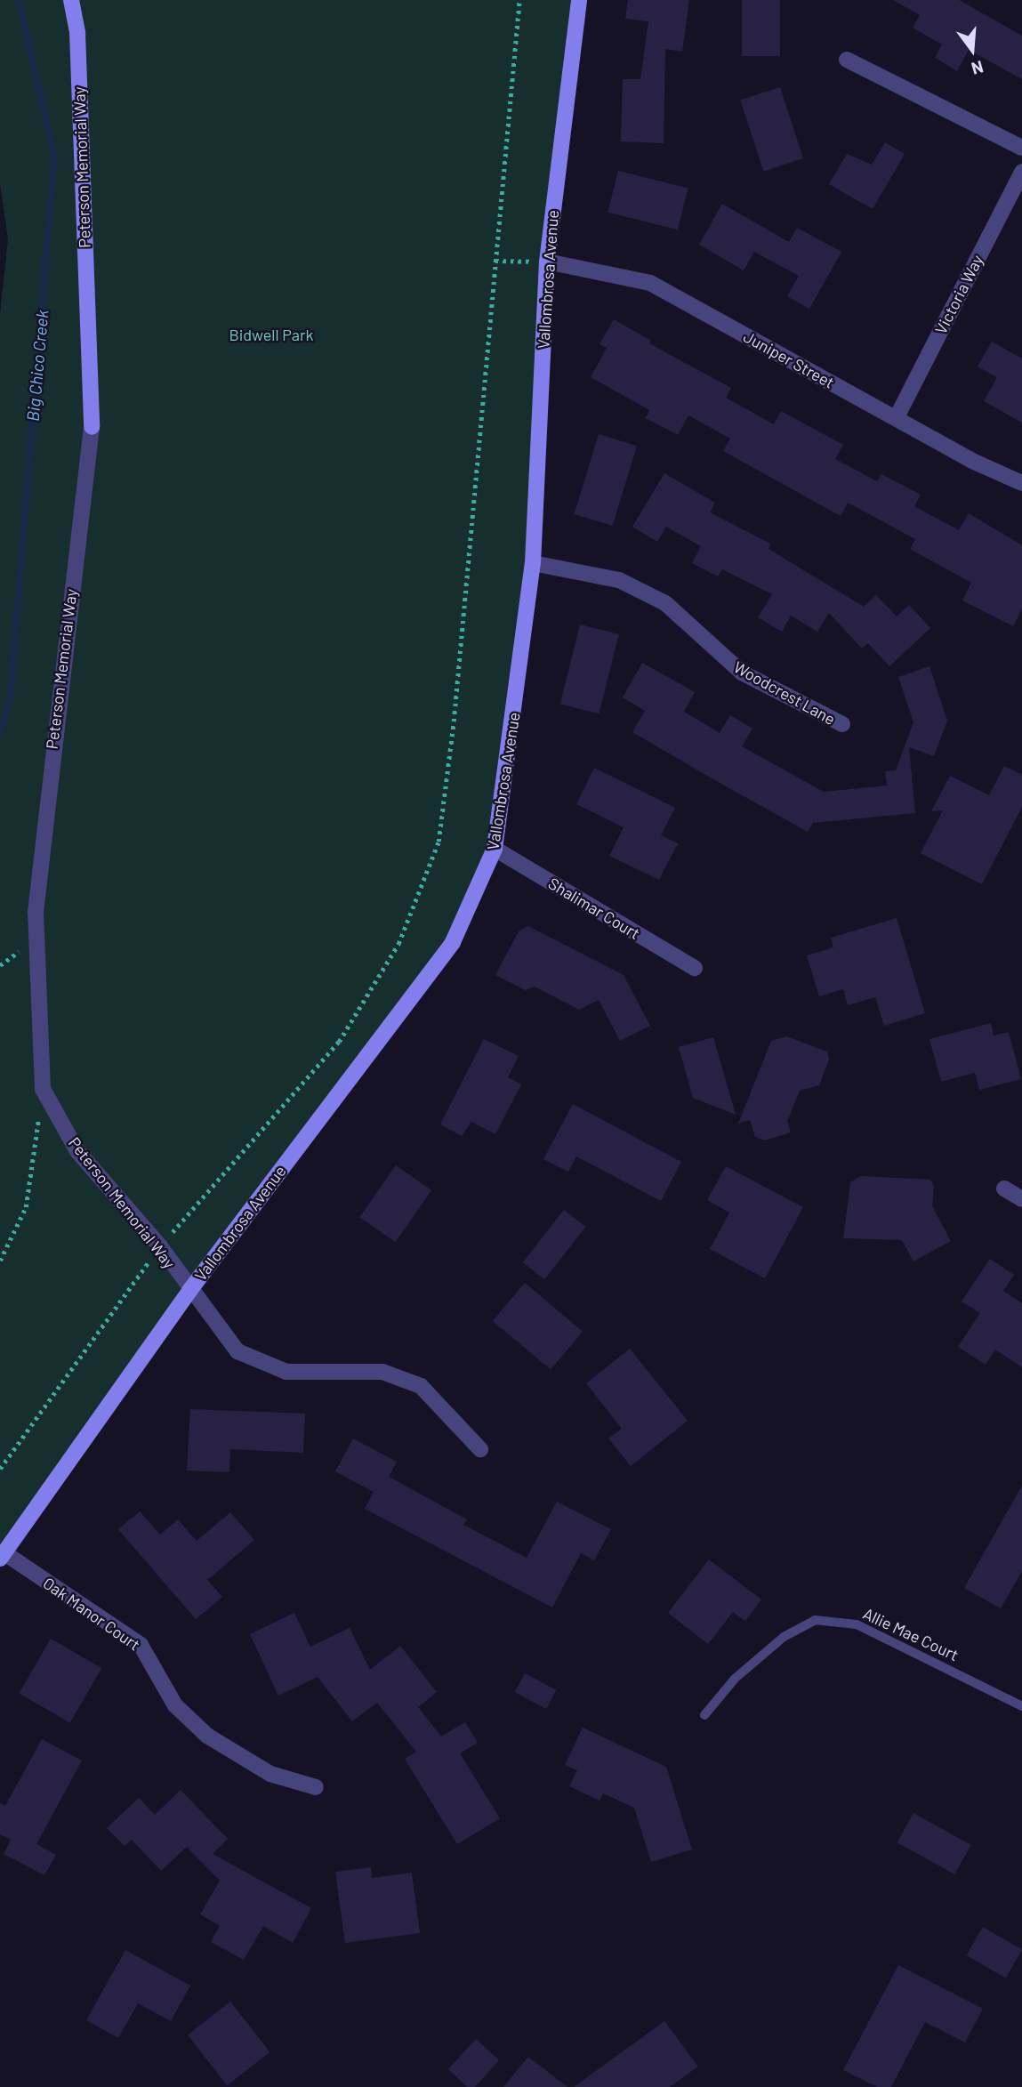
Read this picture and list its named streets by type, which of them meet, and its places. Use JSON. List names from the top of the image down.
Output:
{
  "streets": {
    "street": [
      "Peterson Memorial Way",
      "Vallombrosa Avenue",
      "Victoria Way",
      "Juniper Street",
      "Woodcrest Lane",
      "Shalimar Court",
      "Oak Manor Court"
    ],
    "lane": ["Allie Mae Court"]
  },
  "crossings": [
    ["Peterson Memorial Way", "Vallombrosa Avenue"],
    ["Vallombrosa Avenue", "Juniper Street"],
    ["Vallombrosa Avenue", "Woodcrest Lane"],
    ["Vallombrosa Avenue", "Shalimar Court"],
    ["Vallombrosa Avenue", "Oak Manor Court"],
    ["Victoria Way", "Juniper Street"]
  ],
  "water": ["Big Chico Creek"],
  "parks": ["Bidwell Park"],
  "north": "bottom"
}
